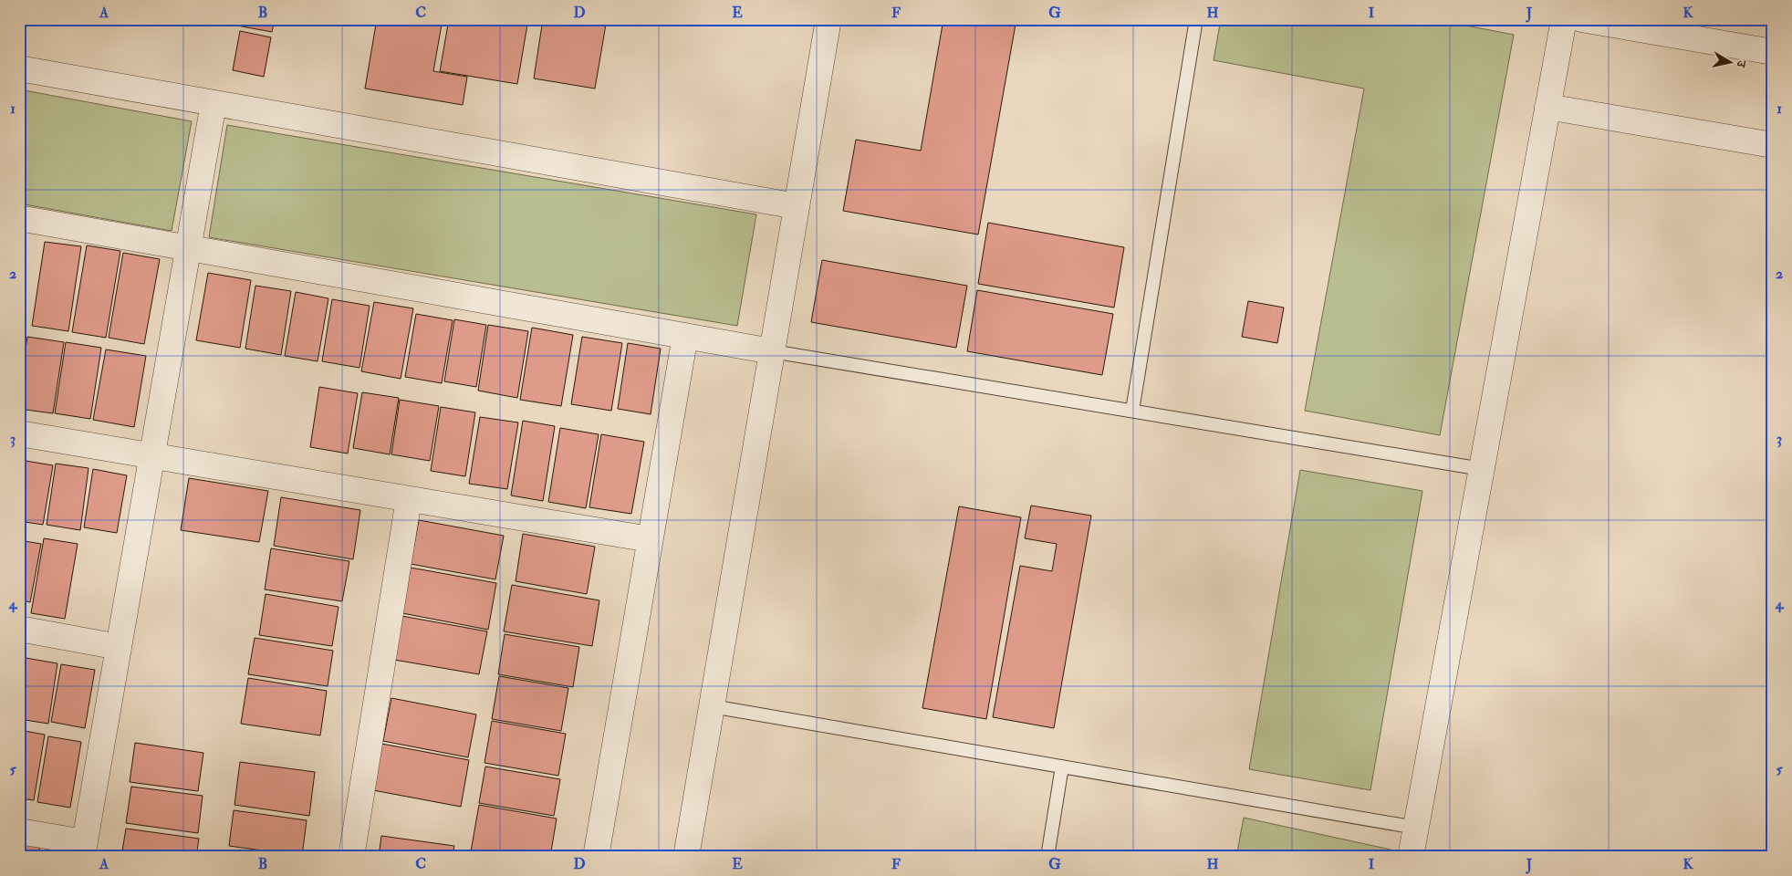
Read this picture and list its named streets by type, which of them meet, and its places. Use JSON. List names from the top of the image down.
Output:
{
  "north": "right",
  "grid": {
    "columns": [
      "A",
      "B",
      "C",
      "D",
      "E",
      "F",
      "G",
      "H",
      "I",
      "J",
      "K"
    ],
    "rows": [
      "1",
      "2",
      "3",
      "4",
      "5"
    ]
  }
}
